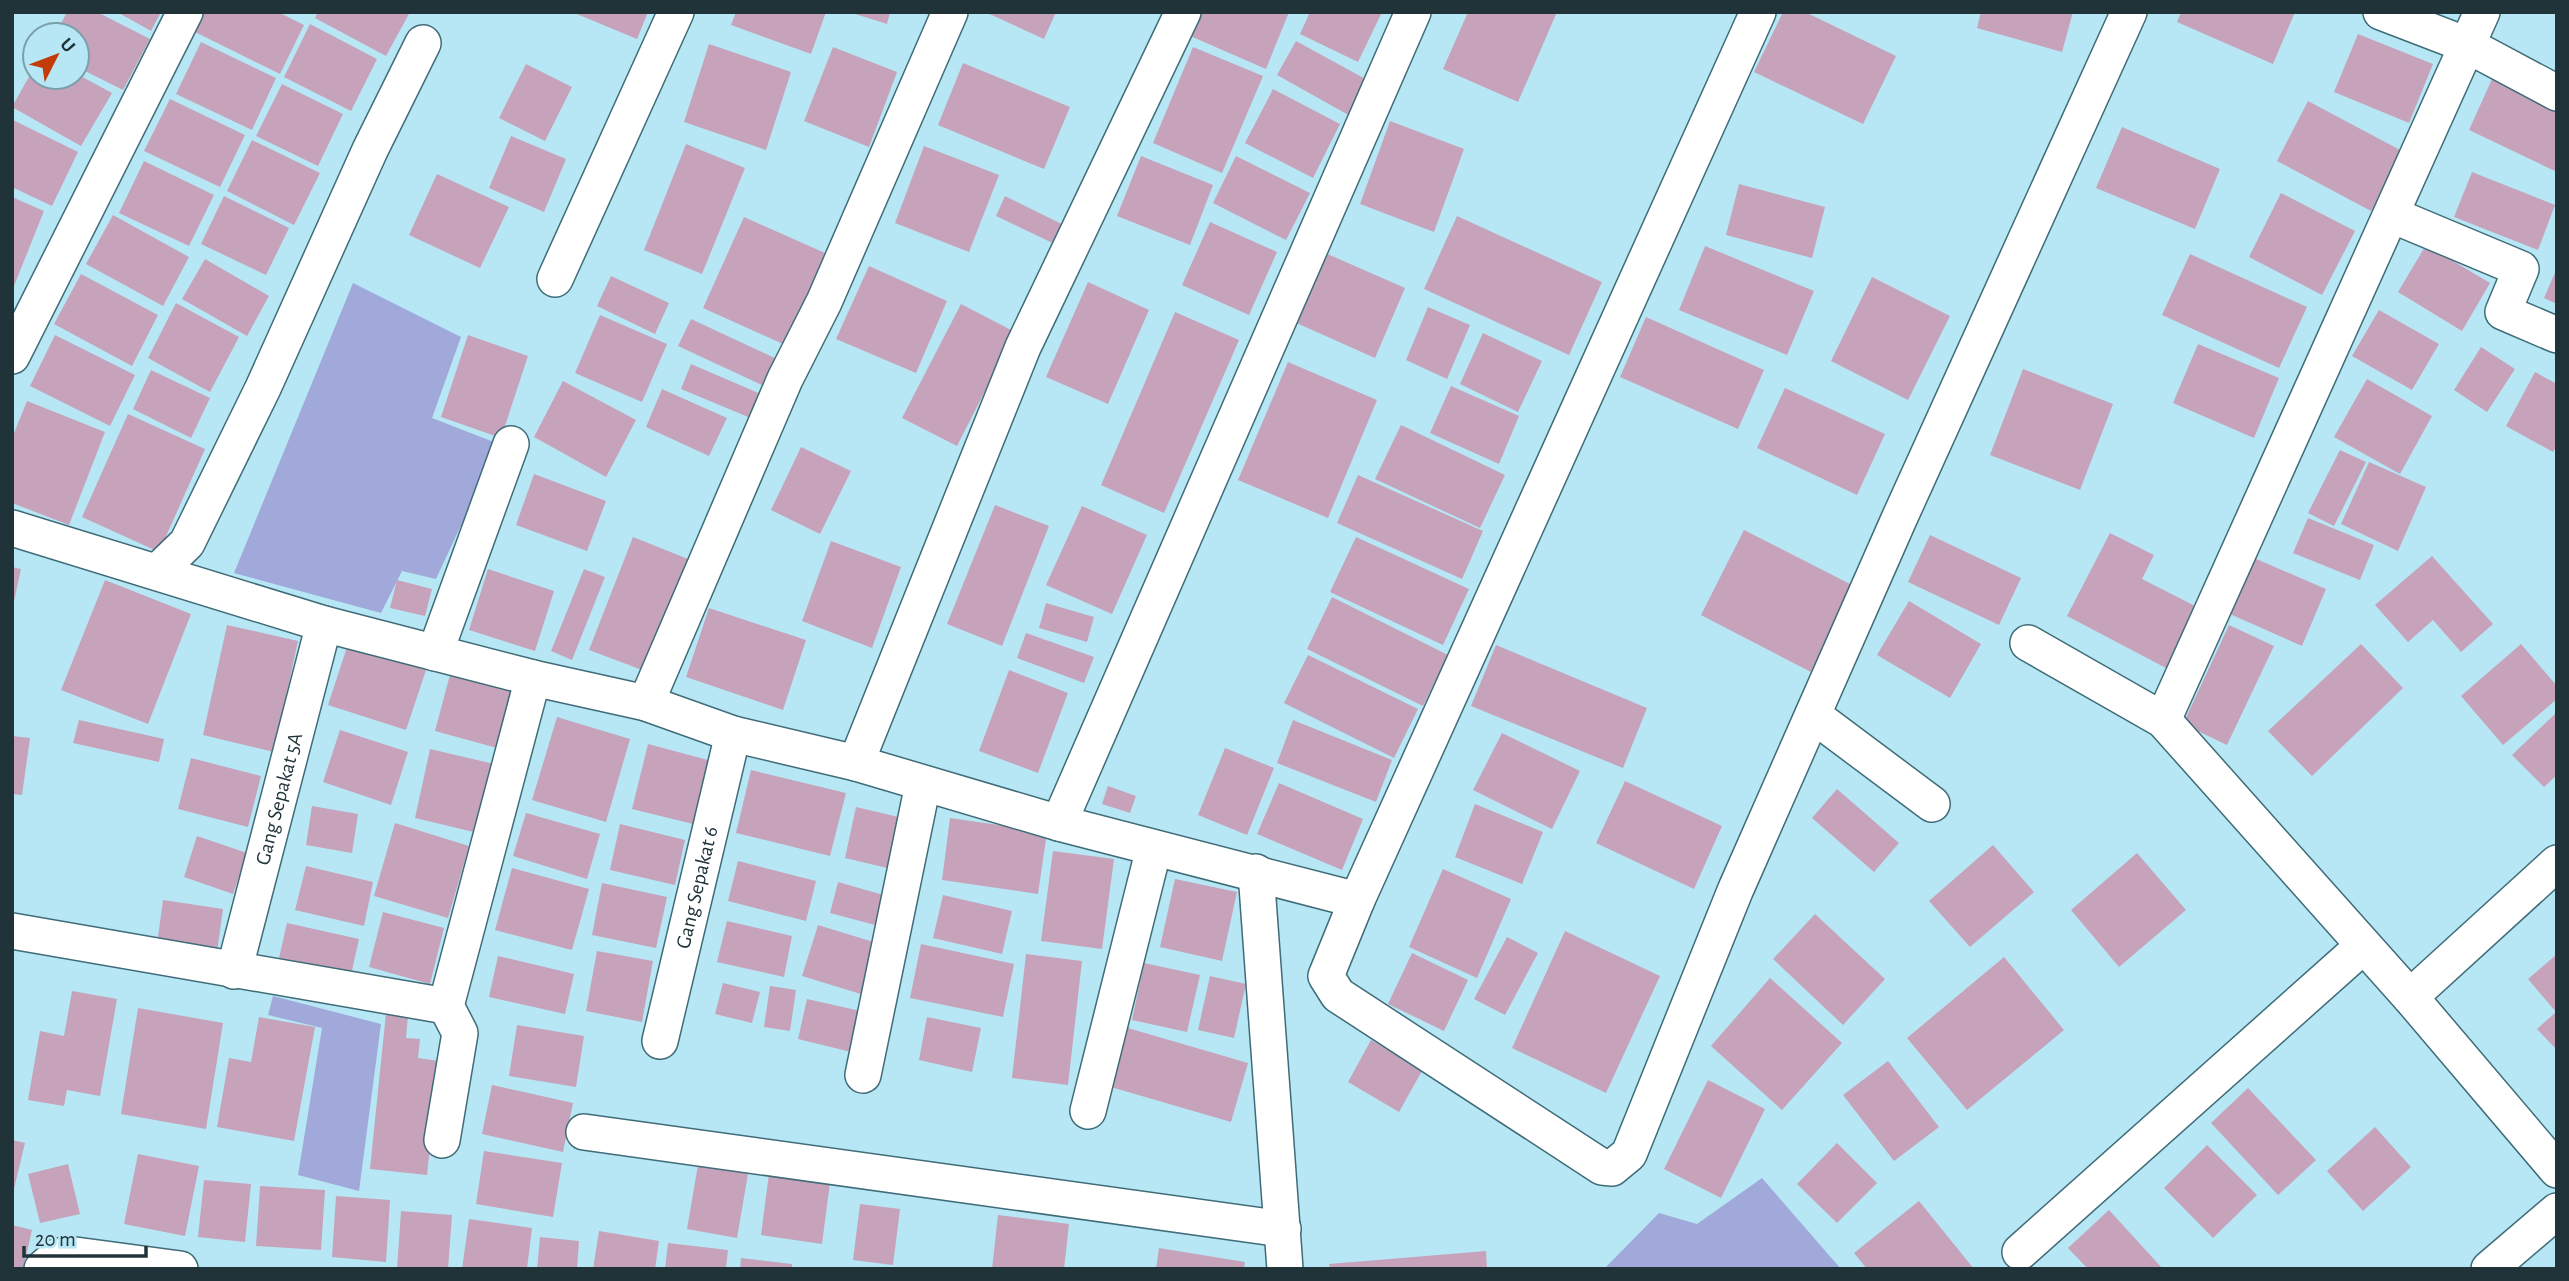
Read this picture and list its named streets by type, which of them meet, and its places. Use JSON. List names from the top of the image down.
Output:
{
  "streets": {
    "street": ["Gang Sepakat 5A", "Gang Sepakat 6"]
  },
  "scale_bar": "20 m",
  "north": "top right"
}
